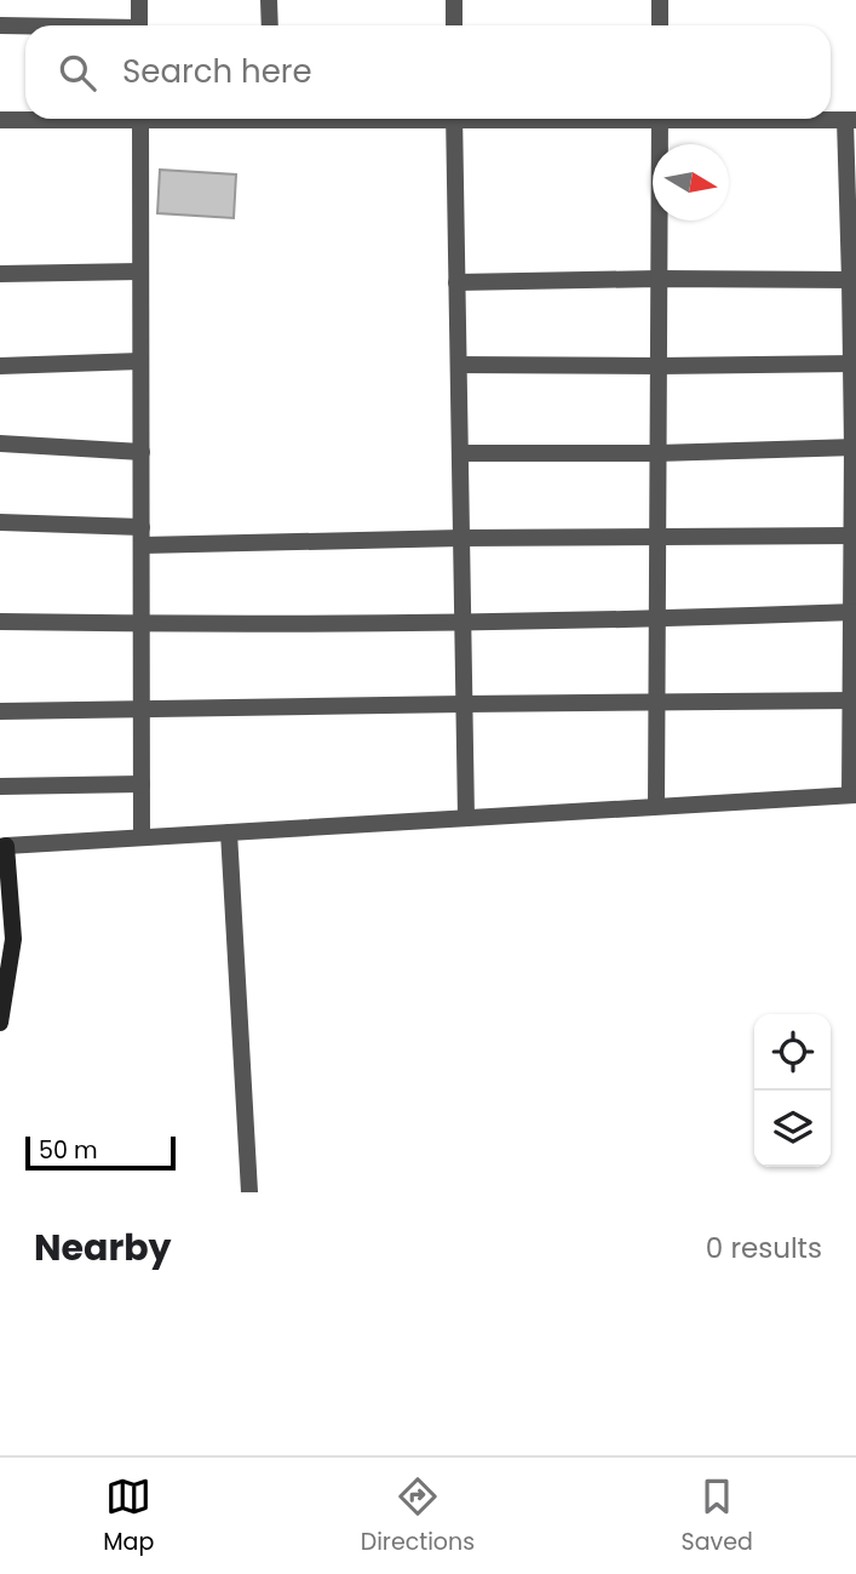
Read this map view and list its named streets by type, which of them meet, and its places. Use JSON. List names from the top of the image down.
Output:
{
  "scale_bar": "50 m",
  "north": "right",
  "page": {
    "search": "Search here",
    "scale": "50 m",
    "heading": ["Nearby", "0 results"],
    "nav": ["Map", "Directions", "Saved"]
  }
}
